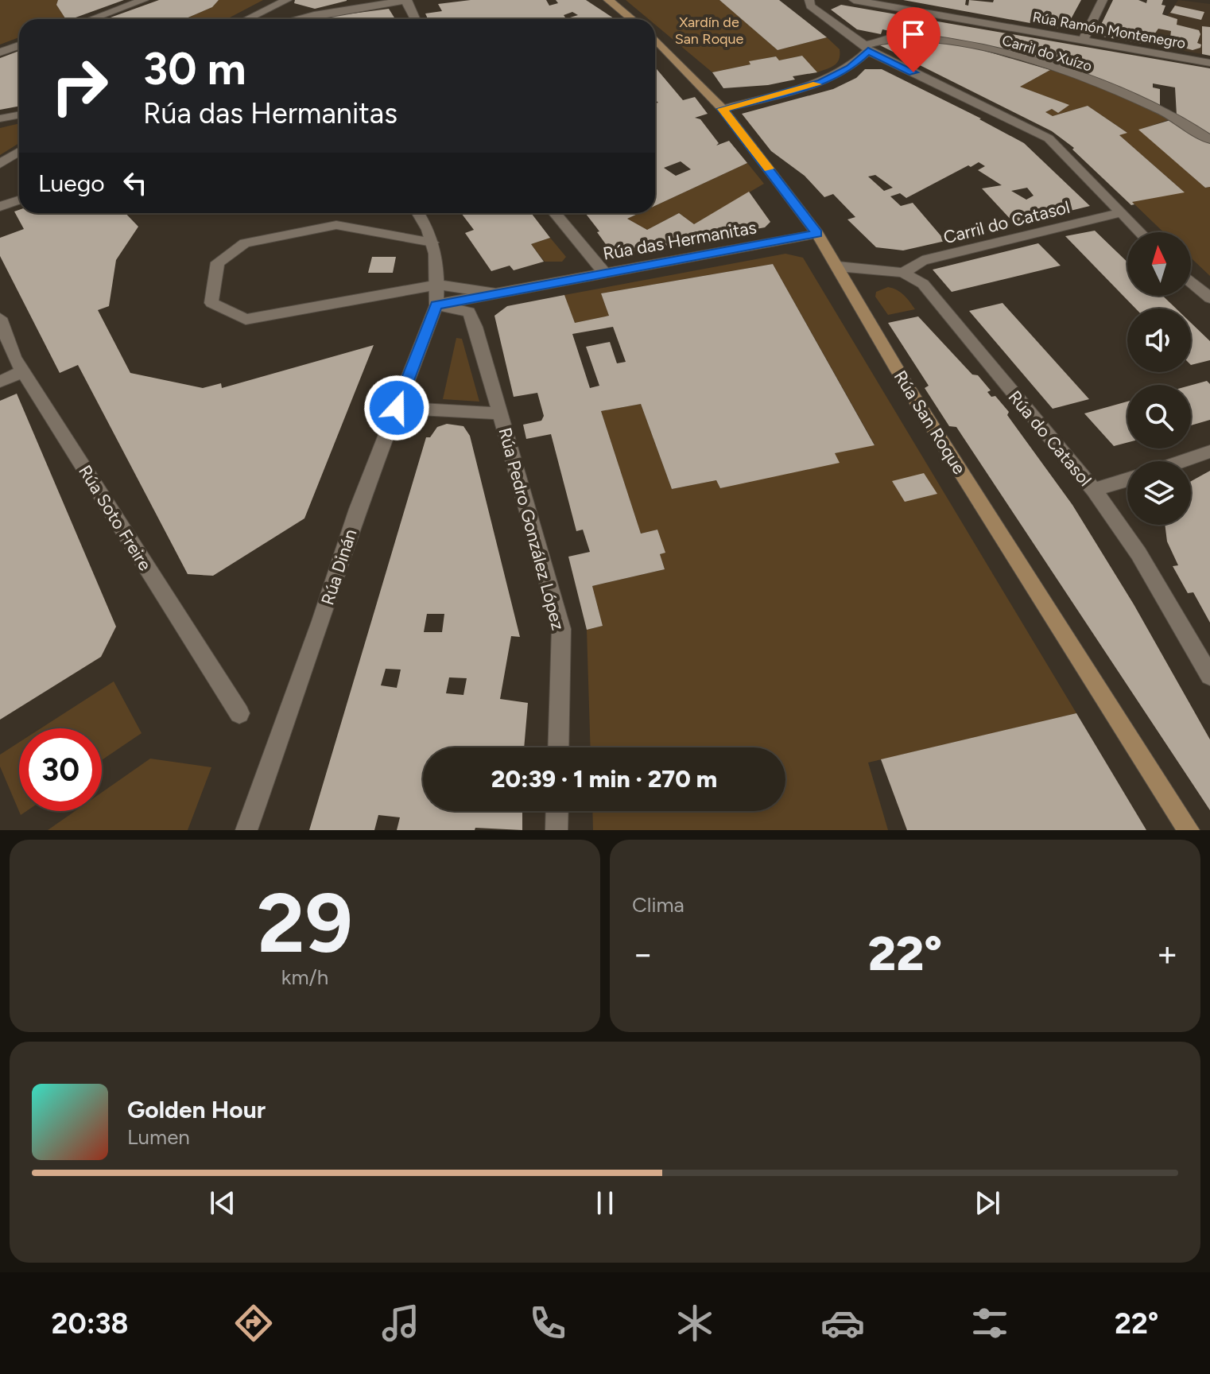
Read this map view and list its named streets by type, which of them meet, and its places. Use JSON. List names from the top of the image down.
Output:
{
  "streets": {
    "street": [
      "Rúa Ramón Montenegro",
      "Carril do Xuízo",
      "Carril do Catasol",
      "Rúa das Hermanitas",
      "Rúa San Roque",
      "Rúa do Catasol",
      "Rúa Soto Freire",
      "Rúa Pedro González López",
      "Rúa Dinán"
    ]
  },
  "crossings": [
    ["Carril do Catasol", "Rúa do Catasol"],
    ["Rúa das Hermanitas", "Rúa San Roque"],
    ["Rúa das Hermanitas", "Rúa Pedro González López"],
    ["Rúa das Hermanitas", "Rúa Dinán"],
    ["Rúa San Roque", "Rúa do Catasol"],
    ["Rúa Pedro González López", "Rúa Dinán"]
  ],
  "parks": ["Xardín de San Roque"],
  "north": "top",
  "page": {
    "turn": ["30 m", "Rúa das Hermanitas"],
    "then": "Luego",
    "limit": "30",
    "trip": "20:39 · 1 min · 270 m",
    "tile": [
      ["29", "km/h"],
      "Clima"
    ],
    "heat": ["−", "22°", "+"],
    "song": ["Golden Hour", "Lumen"],
    "tabs": ["20:38", "22°"]
  }
}
